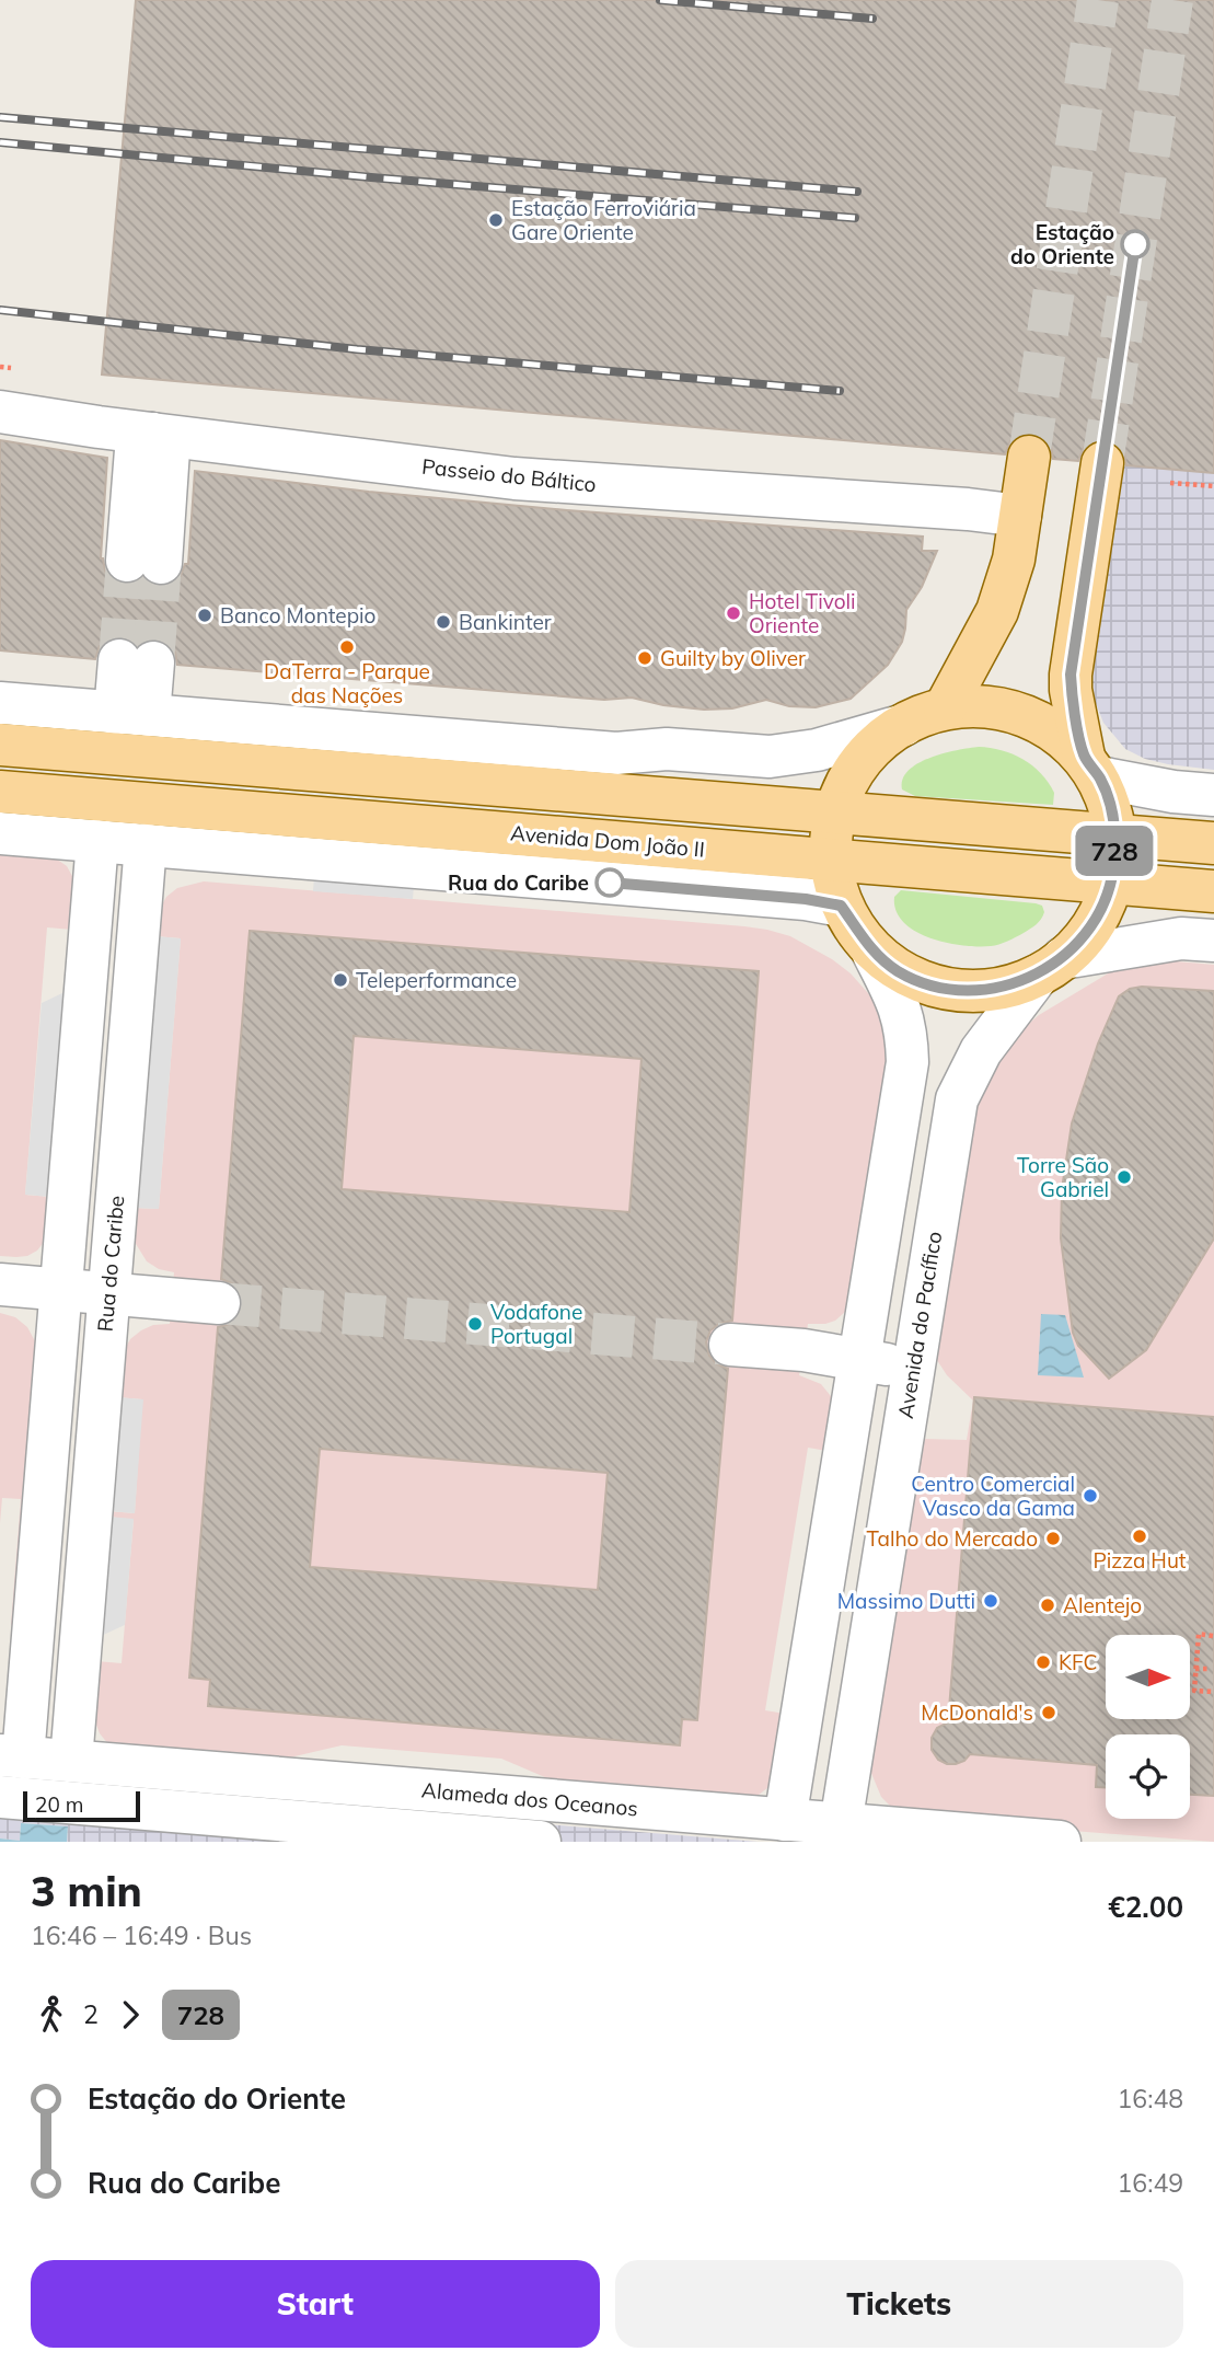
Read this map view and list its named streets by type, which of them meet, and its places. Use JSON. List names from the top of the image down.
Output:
{
  "streets": {
    "main road": ["Avenida Dom João II"],
    "street": [
      "Passeio do Báltico",
      "Rua do Caribe",
      "Avenida do Pacífico",
      "Alameda dos Oceanos"
    ]
  },
  "crossings": [
    ["Avenida Dom João II", "Rua do Caribe"],
    ["Rua do Caribe", "Alameda dos Oceanos"],
    ["Avenida do Pacífico", "Alameda dos Oceanos"]
  ],
  "places": [
    "Estação Ferroviária Gare Oriente",
    "Estação do Oriente",
    "Hotel Tivoli Oriente",
    "Banco Montepio",
    "Bankinter",
    "DaTerra - Parque das Nações",
    "Guilty by Oliver",
    "Rua do Caribe",
    "Teleperformance",
    "Torre São Gabriel",
    "Vodafone Portugal",
    "Centro Comercial Vasco da Gama",
    "Pizza Hut",
    "Talho do Mercado",
    "Massimo Dutti",
    "Alentejo",
    "KFC",
    "McDonald's"
  ],
  "lines": ["bus line 728"],
  "scale_bar": "20 m",
  "north": "right",
  "page": {
    "on_map": "728",
    "scale": "20 m",
    "heading": ["3 min", "16:46 – 16:49 · Bus", "€2.00"],
    "legs": ["2", "728"],
    "list": [
      {
        "name": "Estação do Oriente",
        "value": "16:48"
      },
      {
        "name": "Rua do Caribe",
        "value": "16:49"
      }
    ],
    "buttons": ["Start", "Tickets"]
  }
}
